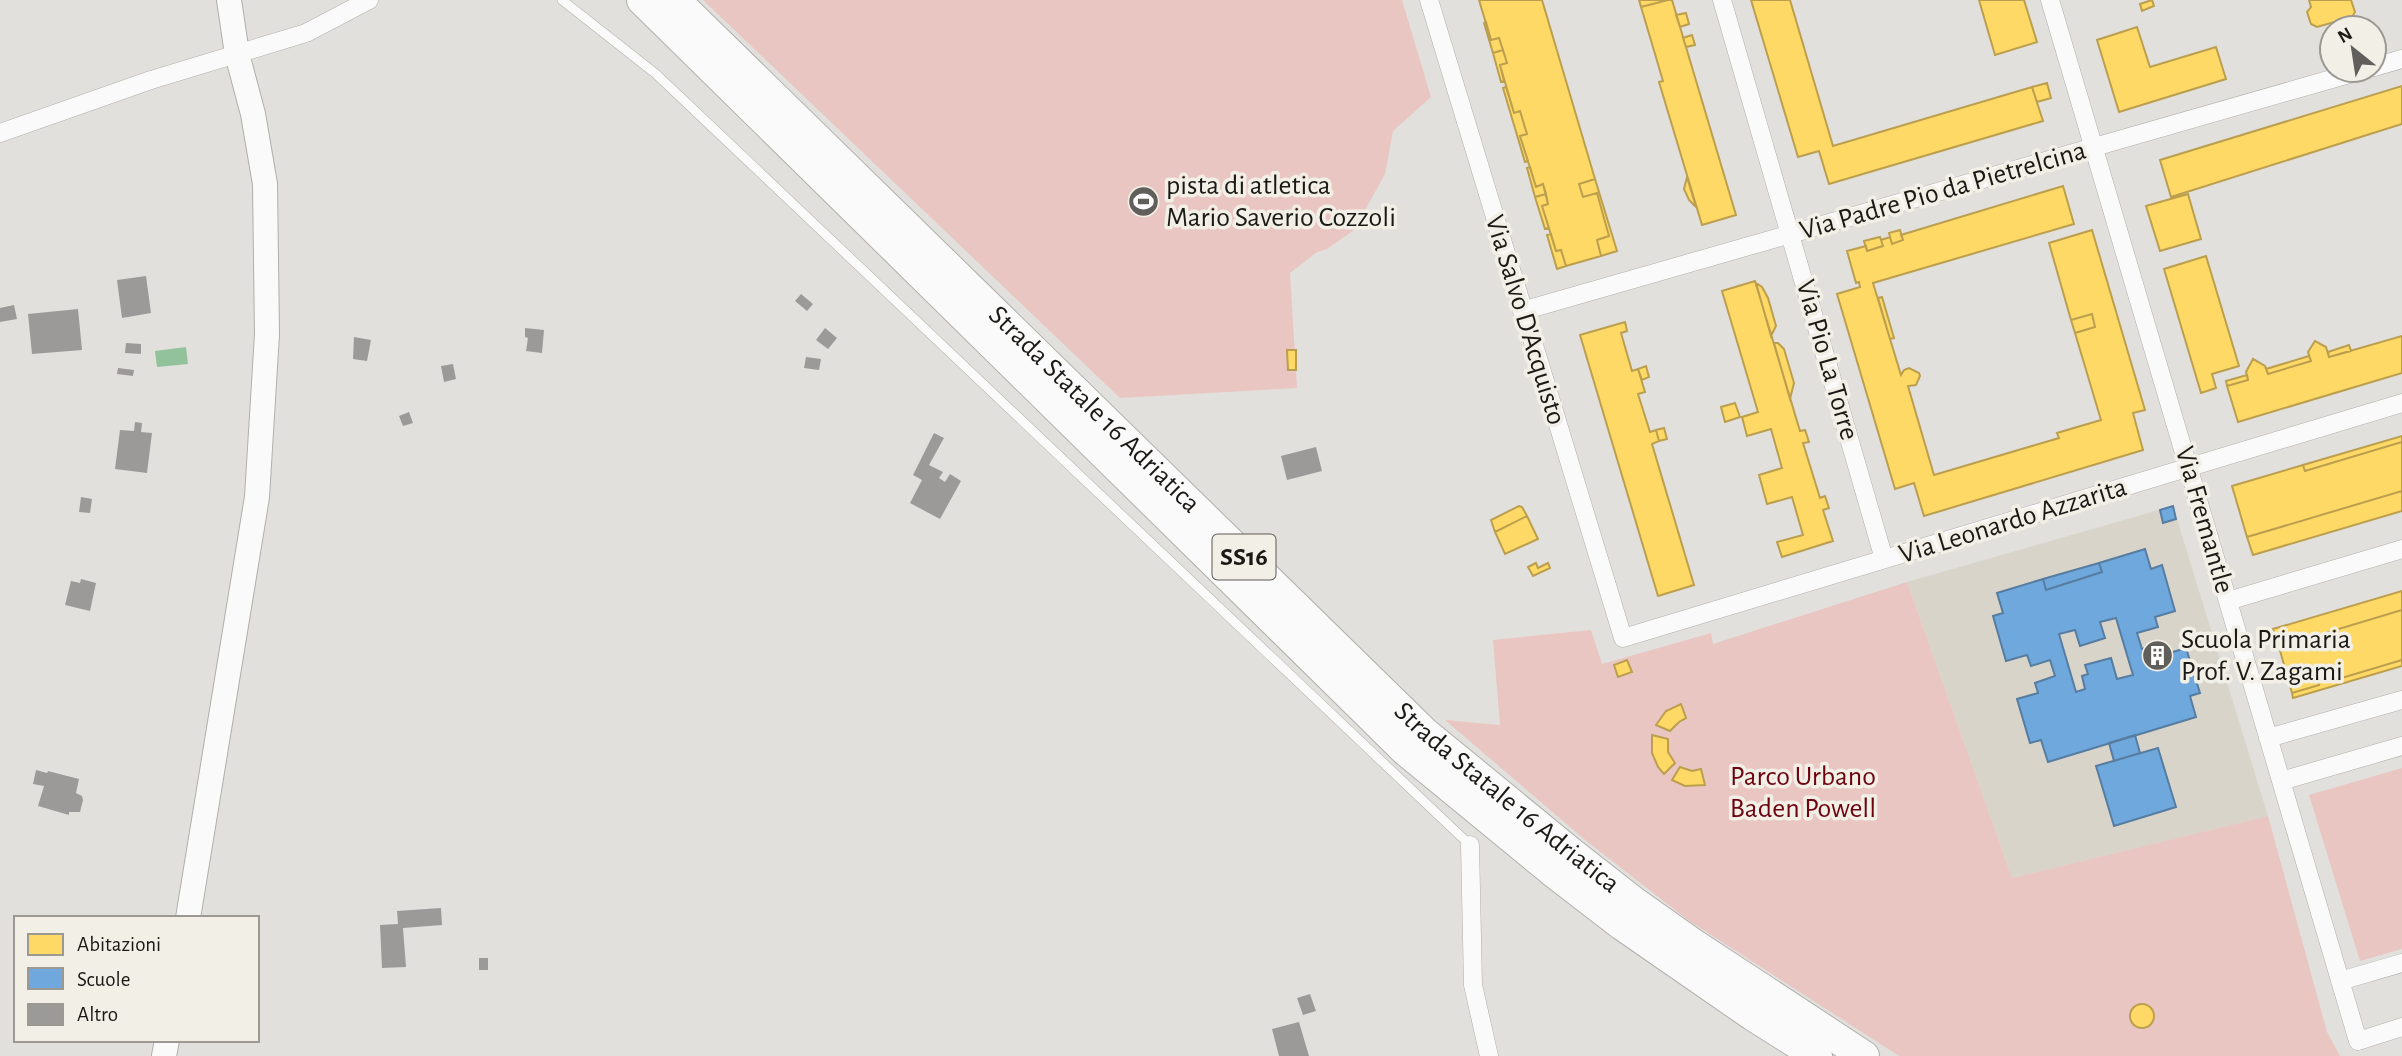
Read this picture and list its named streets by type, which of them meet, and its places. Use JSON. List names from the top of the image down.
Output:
{
  "streets": {
    "highway": ["Strada Statale 16 Adriatica", "SS16"],
    "street": [
      "Via Padre Pio da Pietrelcina",
      "Via Salvo D'Acquisto",
      "Via Pio La Torre",
      "Via Fremantle",
      "Via Leonardo Azzarita"
    ]
  },
  "crossings": [
    ["Via Padre Pio da Pietrelcina", "Via Salvo D'Acquisto"],
    ["Via Padre Pio da Pietrelcina", "Via Pio La Torre"],
    ["Via Padre Pio da Pietrelcina", "Via Fremantle"],
    ["Via Salvo D'Acquisto", "Via Leonardo Azzarita"],
    ["Via Pio La Torre", "Via Leonardo Azzarita"],
    ["Via Fremantle", "Via Leonardo Azzarita"]
  ],
  "parks": ["Parco Urbano Baden Powell"],
  "places": {
    "sports": ["pista di atletica Mario Saverio Cozzoli"],
    "building": ["Scuola Primaria Prof. V. Zagami"]
  },
  "legend": ["Abitazioni", "Scuole", "Altro"],
  "north": "top left"
}
